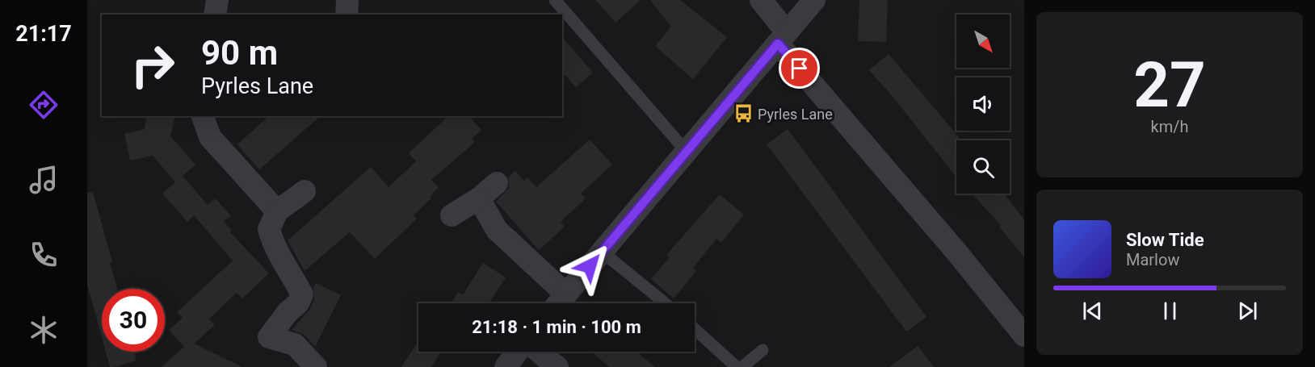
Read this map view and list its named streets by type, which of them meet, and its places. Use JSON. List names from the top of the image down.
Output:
{
  "places": {
    "bus stop": ["Pyrles Lane"]
  },
  "north": "bottom right",
  "page": {
    "tabs": "21:17",
    "tile": ["27", "km/h"],
    "turn": ["90 m", "Pyrles Lane"],
    "song": ["Slow Tide", "Marlow"],
    "limit": "30",
    "trip": "21:18 · 1 min · 100 m"
  }
}
